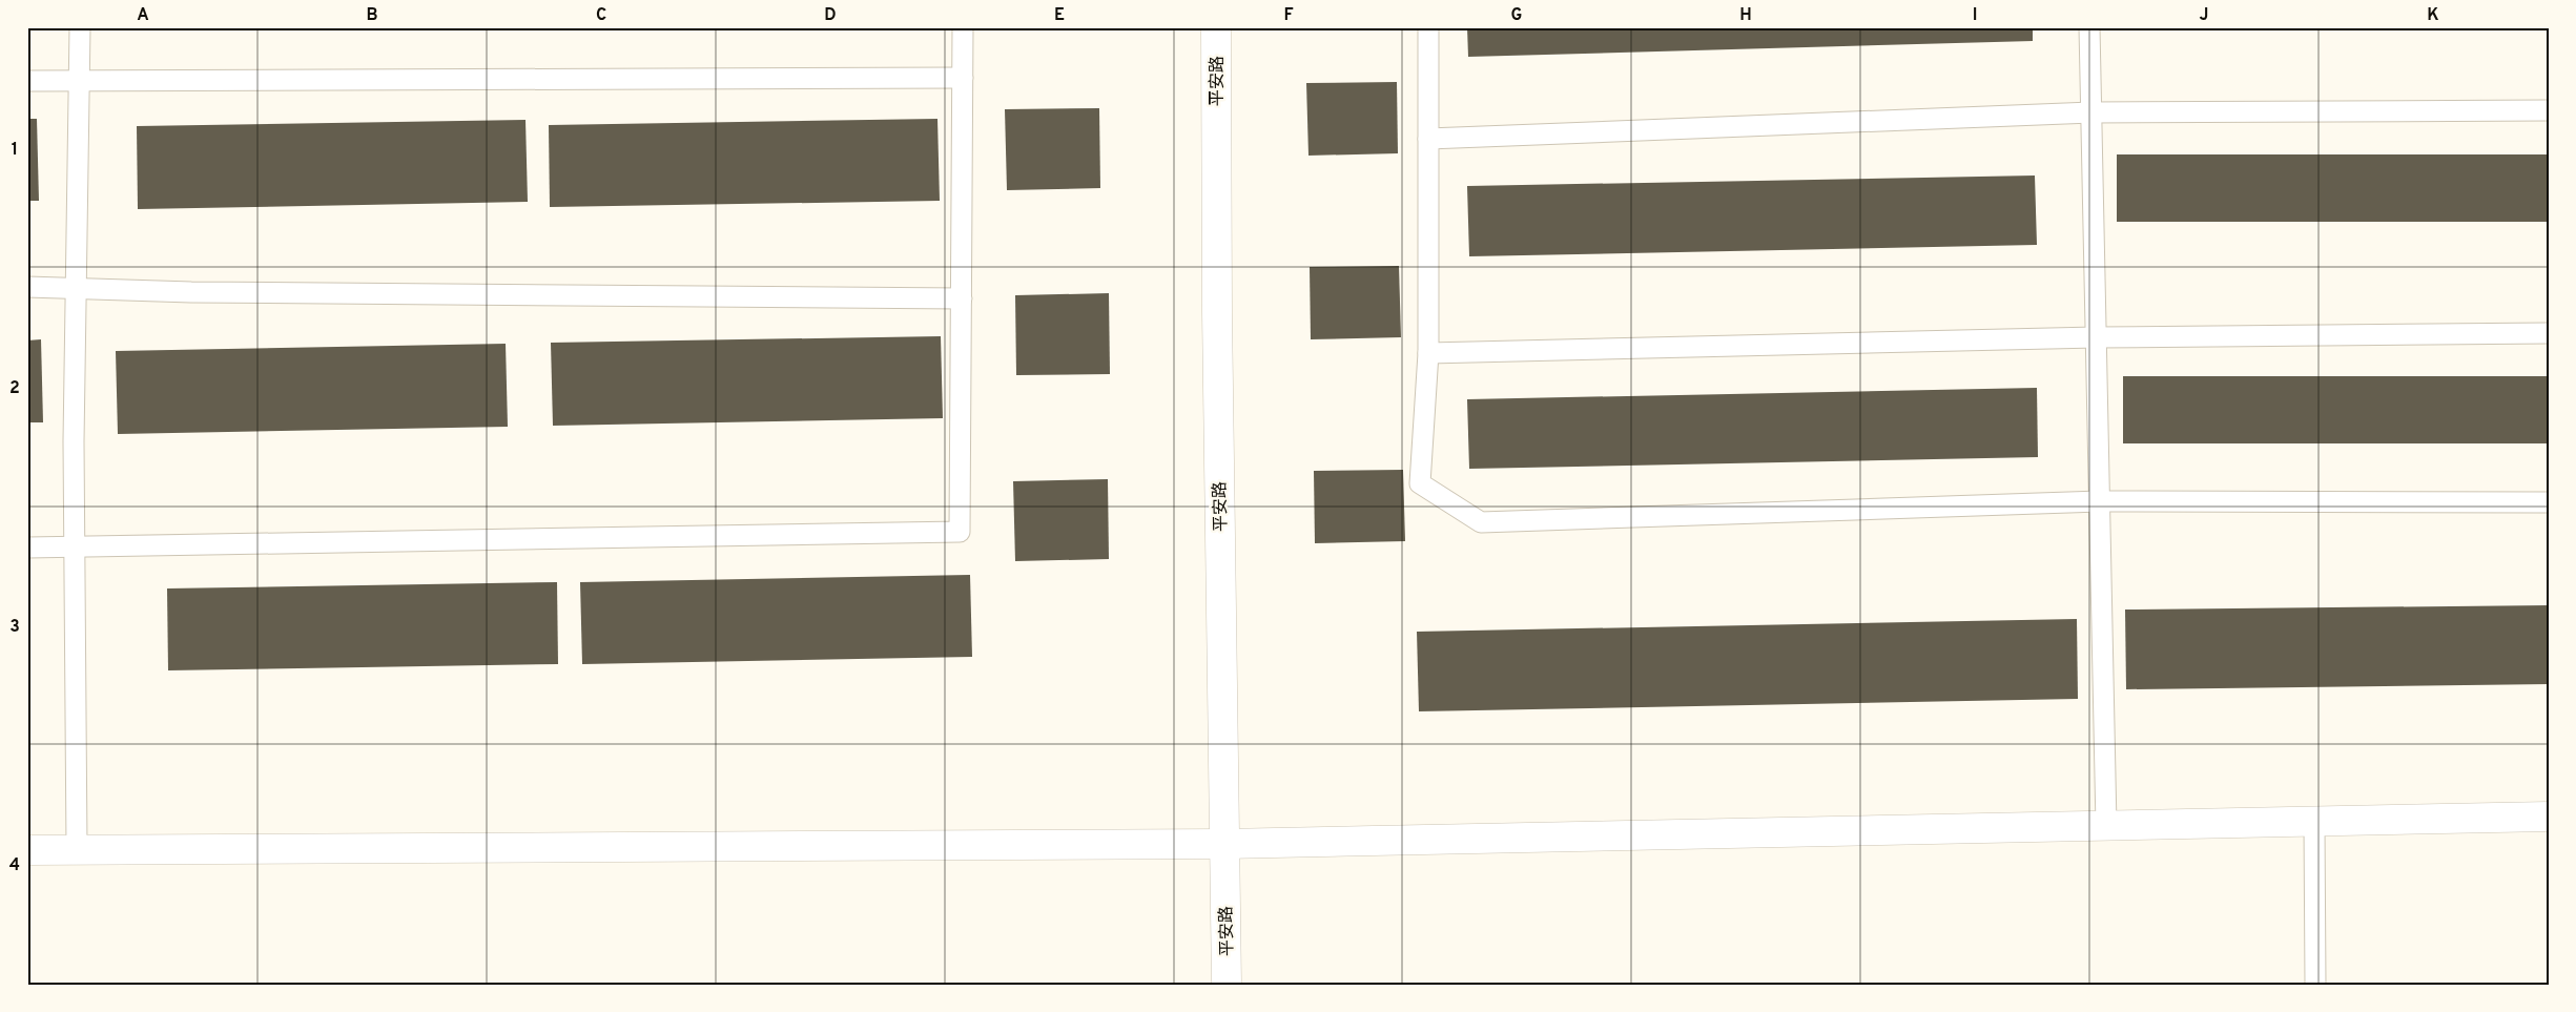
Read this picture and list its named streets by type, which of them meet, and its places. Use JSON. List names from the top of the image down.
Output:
{
  "streets": {
    "street": ["平安路"]
  },
  "grid": {
    "columns": [
      "A",
      "B",
      "C",
      "D",
      "E",
      "F",
      "G",
      "H",
      "I",
      "J",
      "K"
    ],
    "rows": [
      "1",
      "2",
      "3",
      "4"
    ]
  }
}
